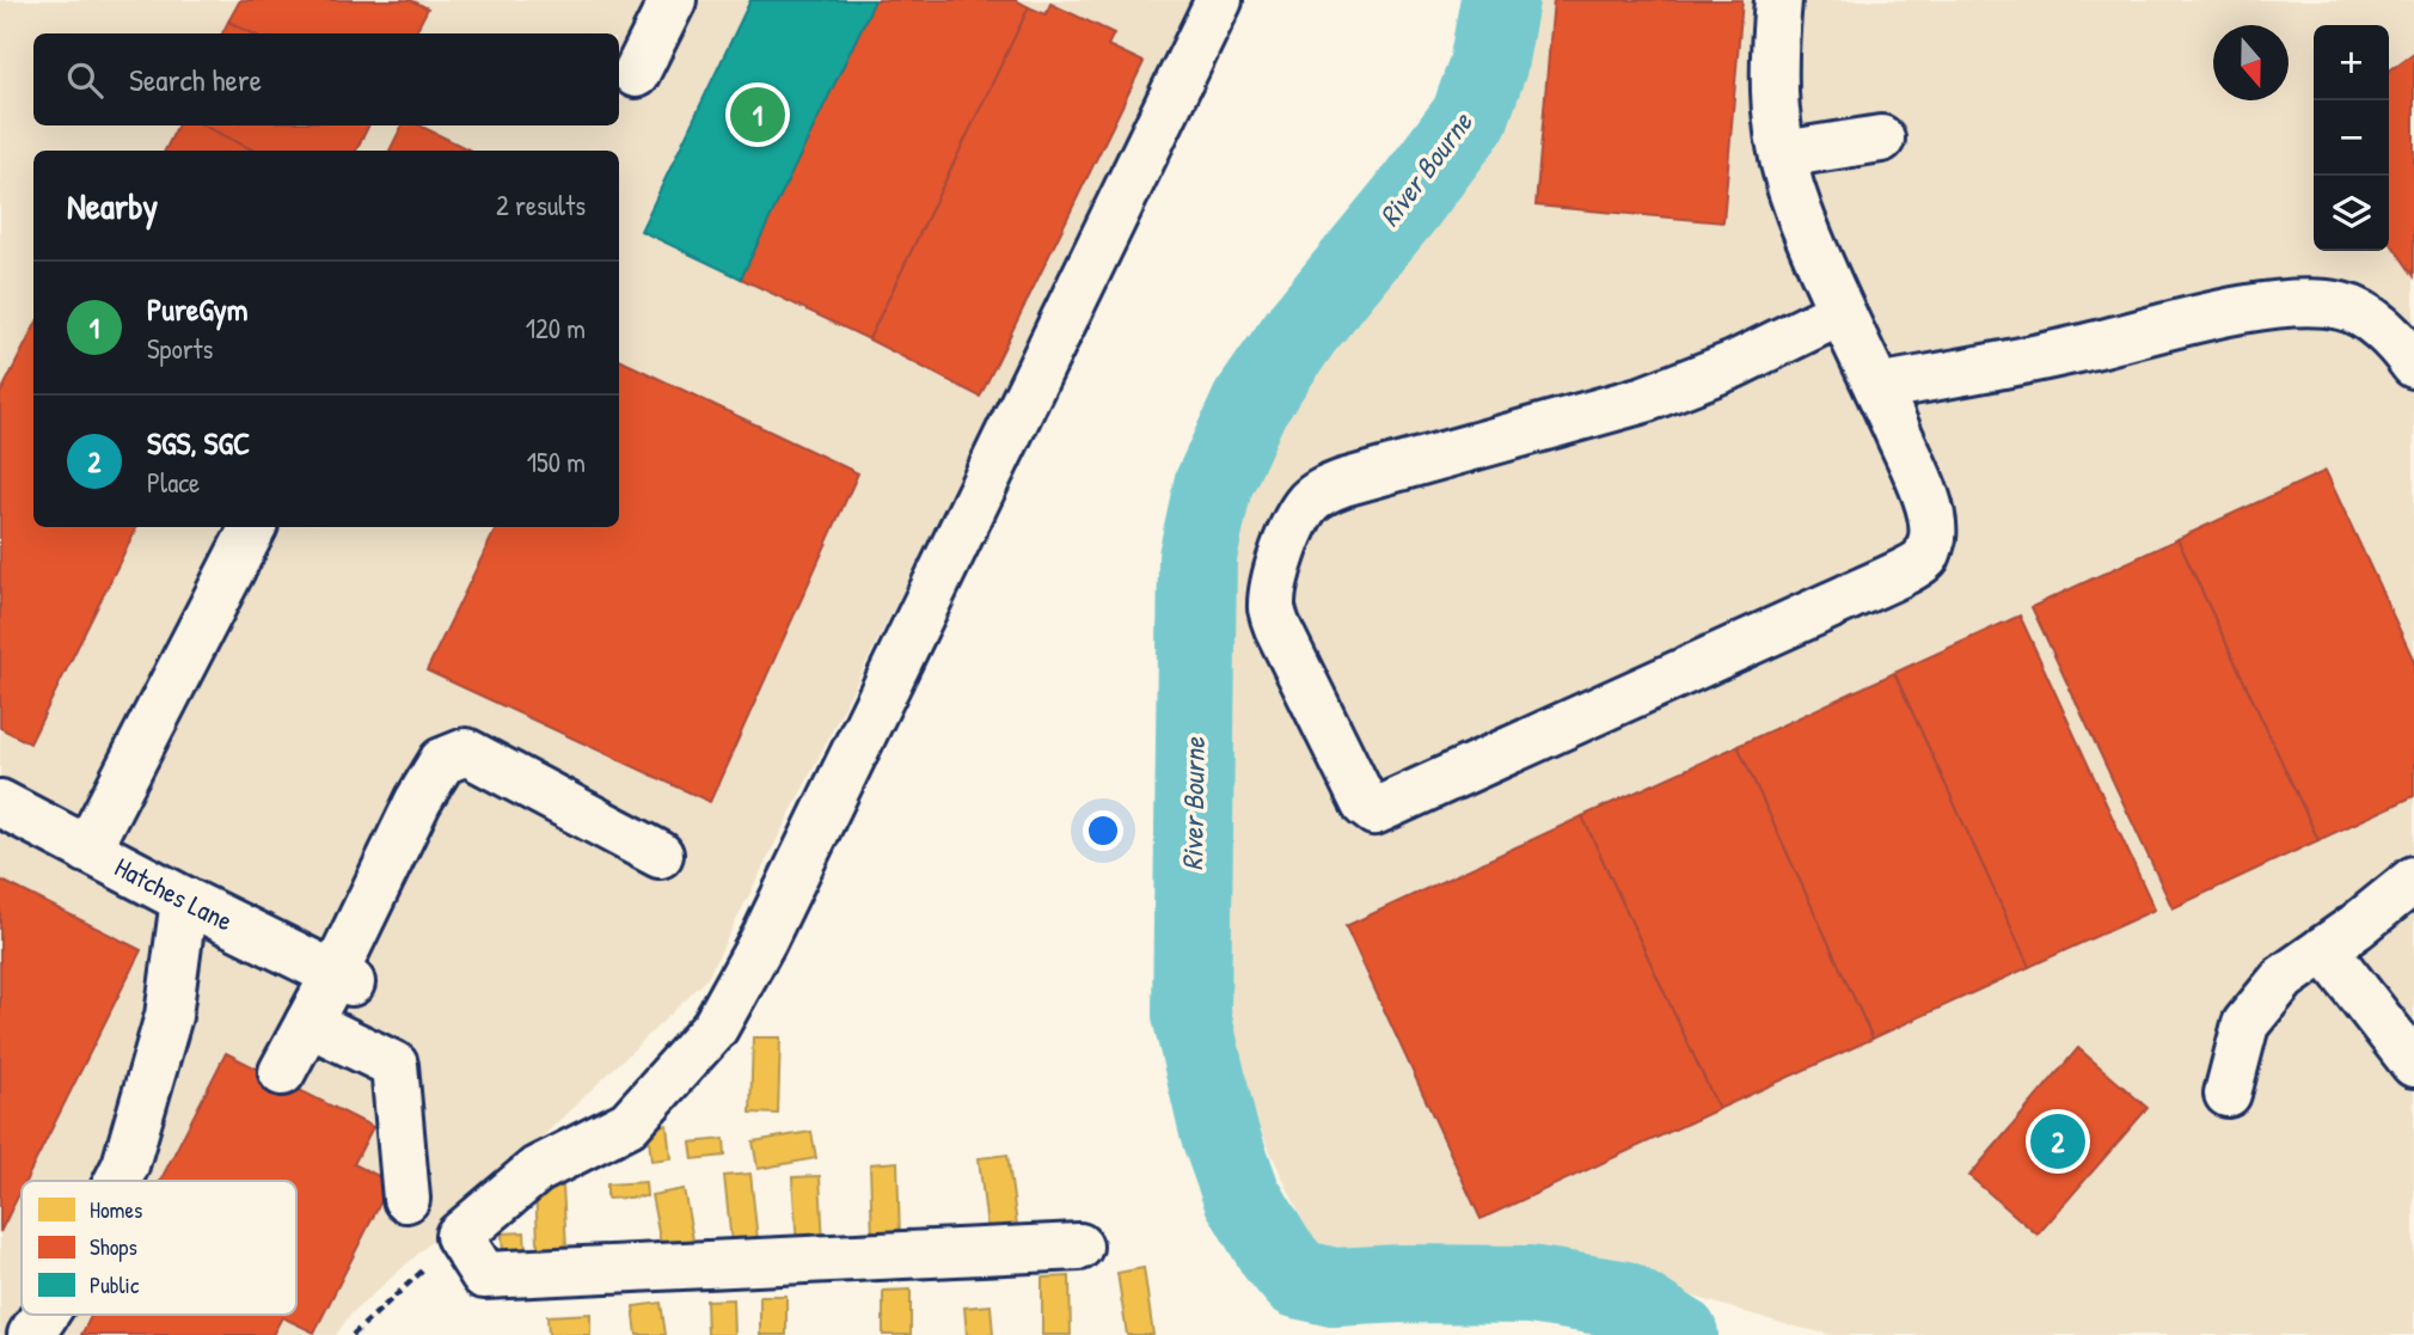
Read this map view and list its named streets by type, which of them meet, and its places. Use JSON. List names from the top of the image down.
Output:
{
  "streets": {
    "lane": ["Hatches Lane"]
  },
  "water": ["River Bourne"],
  "legend": ["Homes", "Shops", "Public"],
  "north": "bottom",
  "page": {
    "map_buttons": ["+", "−"],
    "search": "Search here",
    "pins": ["1", "2"],
    "heading": ["Nearby", "2 results"],
    "list": [
      {
        "mark": "1",
        "name": "PureGym",
        "note": "Sports",
        "value": "120 m"
      },
      {
        "mark": "2",
        "name": "SGS, SGC",
        "note": "Place",
        "value": "150 m"
      }
    ]
  }
}
